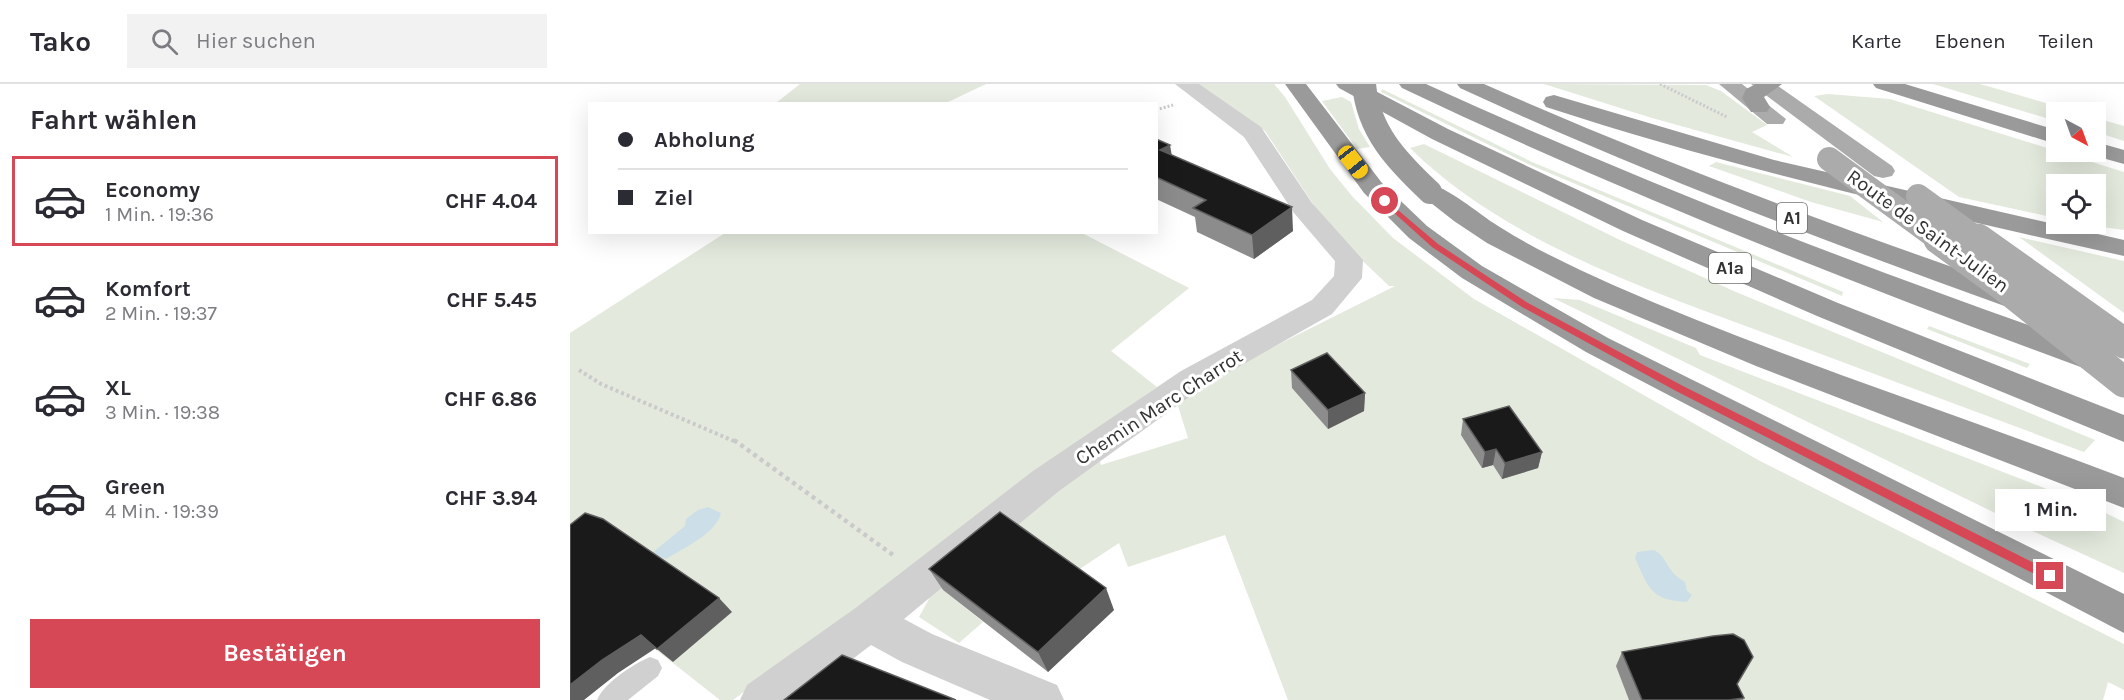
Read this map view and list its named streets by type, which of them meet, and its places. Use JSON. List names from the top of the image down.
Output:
{
  "streets": {
    "highway": ["A1", "A1a"],
    "main road": ["Route de Saint-Julien"],
    "street": ["Chemin Marc Charrot"]
  },
  "north": "bottom right",
  "page": {
    "header": "Tako",
    "search": "Hier suchen",
    "nav": ["Karte", "Ebenen", "Teilen"],
    "heading": "Fahrt wählen",
    "banner": ["Abholung", "Ziel"],
    "list": [
      {
        "name": "Economy",
        "note": "1 Min. · 19:36",
        "value": "CHF 4.04"
      },
      {
        "name": "Komfort",
        "note": "2 Min. · 19:37",
        "value": "CHF 5.45"
      },
      {
        "name": "XL",
        "note": "3 Min. · 19:38",
        "value": "CHF 6.86"
      },
      {
        "name": "Green",
        "note": "4 Min. · 19:39",
        "value": "CHF 3.94"
      }
    ],
    "bubble": "1 Min.",
    "buttons": "Bestätigen"
  }
}
